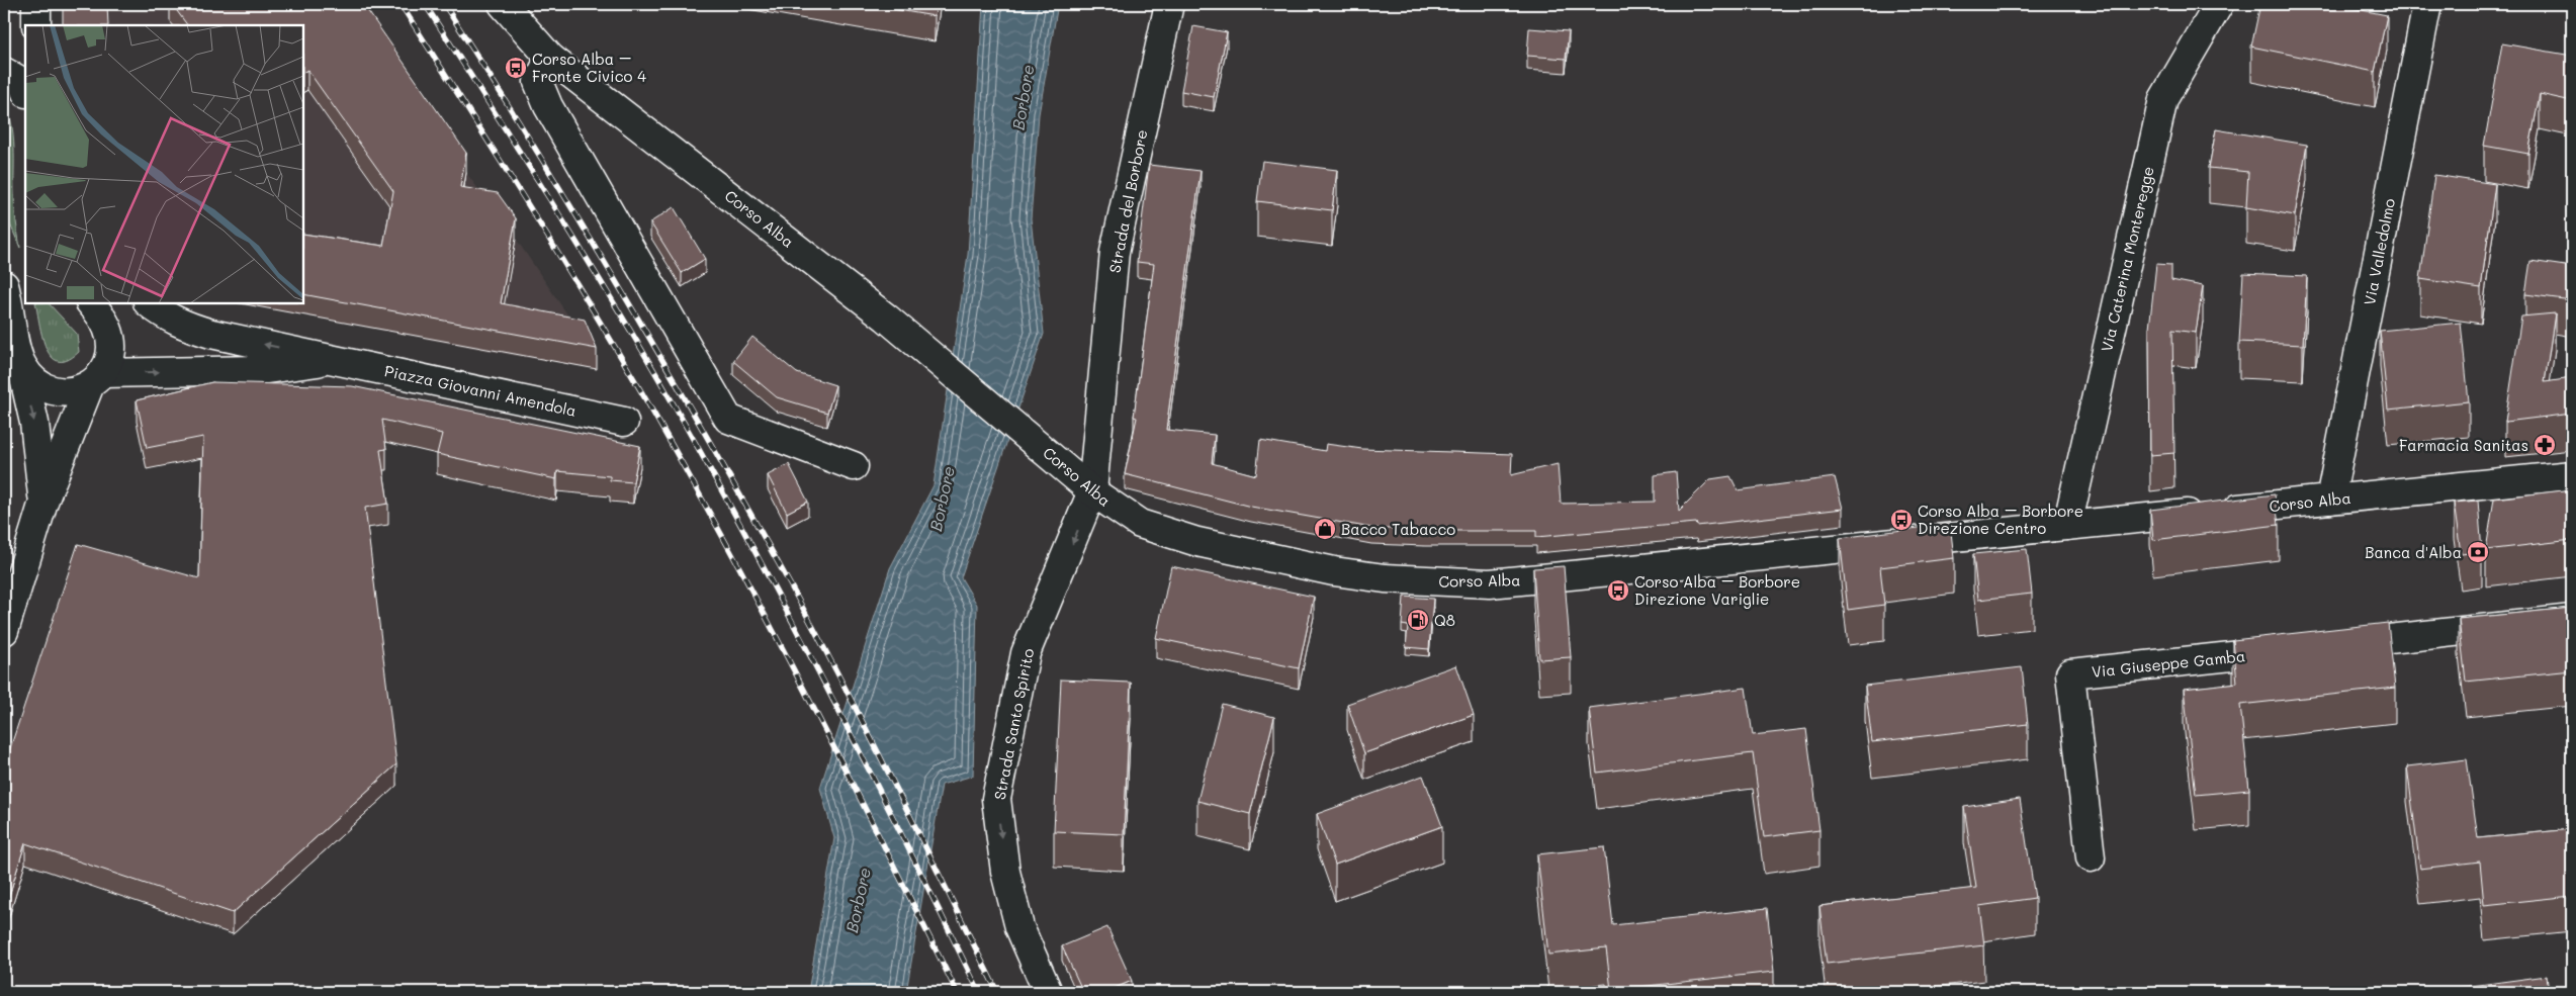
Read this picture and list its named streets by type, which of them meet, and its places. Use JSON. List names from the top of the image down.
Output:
{
  "streets": {
    "street": [
      "Strada del Borbore",
      "Corso Alba",
      "Via Valledolmo",
      "Via Caterina Monteregge",
      "Piazza Giovanni Amendola",
      "Via Giuseppe Gamba",
      "Strada Santo Spirito"
    ]
  },
  "crossings": [
    ["Strada del Borbore", "Corso Alba"],
    ["Strada del Borbore", "Strada Santo Spirito"],
    ["Corso Alba", "Via Valledolmo"],
    ["Corso Alba", "Via Caterina Monteregge"],
    ["Corso Alba", "Strada Santo Spirito"]
  ],
  "one_way": ["Strada Santo Spirito"],
  "water": ["Borbore"],
  "places": {
    "bus stop": ["Corso Alba – Fronte Civico 4", "Corso Alba – Borbore Direzione Centro", "Corso Alba – Borbore Direzione Variglie"],
    "pharmacy": ["Farmacia Sanitas"],
    "shop": ["Bacco Tabacco"],
    "bank": ["Banca d'Alba"],
    "fuel station": ["Q8"]
  }
}
